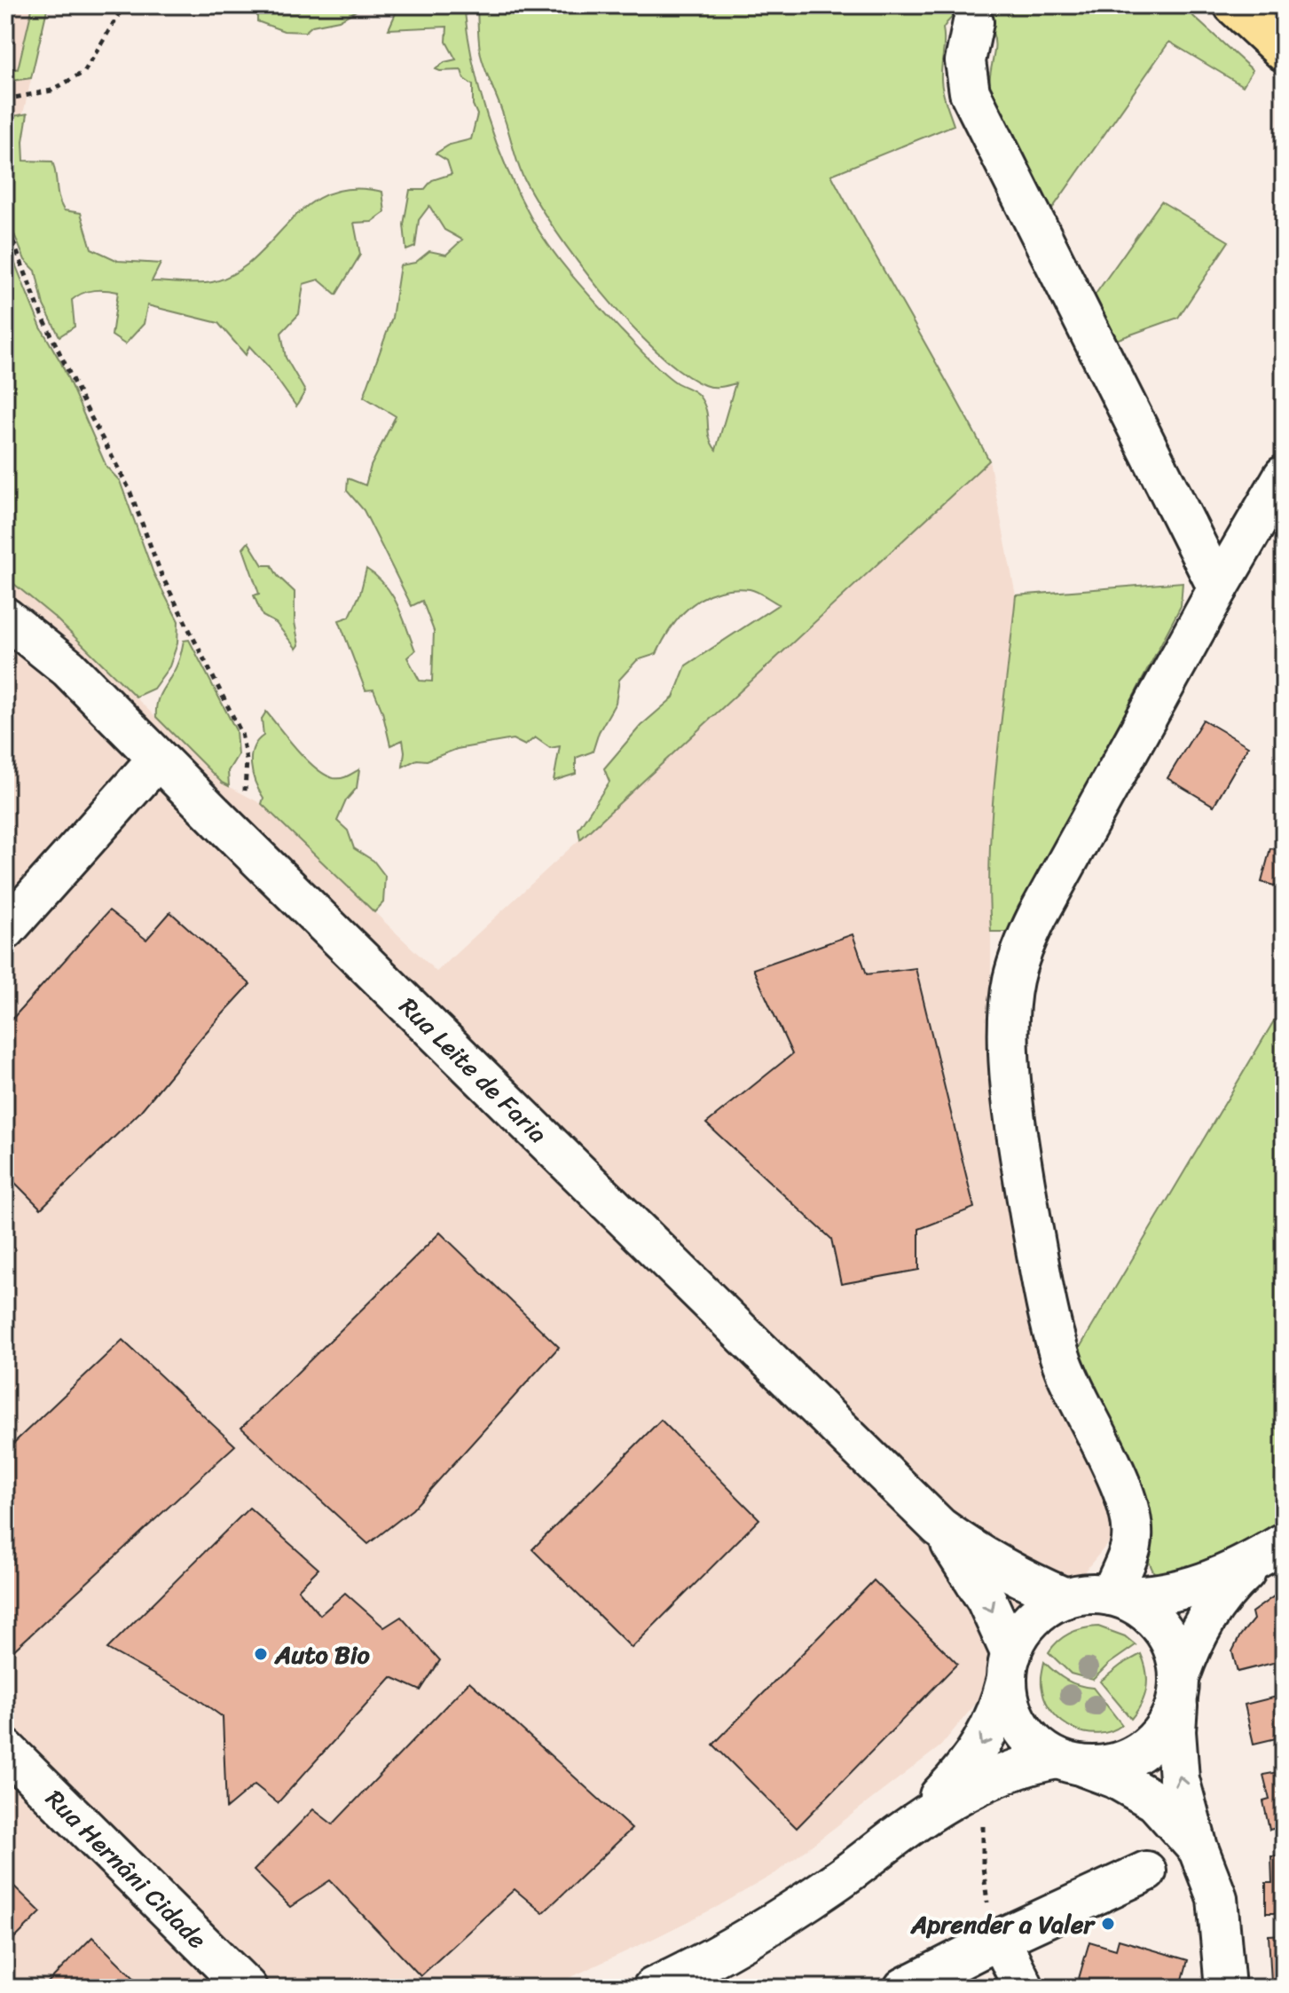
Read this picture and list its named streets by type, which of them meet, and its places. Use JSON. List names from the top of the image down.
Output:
{
  "streets": {
    "street": ["Rua Leite de Faria", "Rua Hernâni Cidade"]
  },
  "places": ["Auto Bio", "Aprender a Valer"]
}
